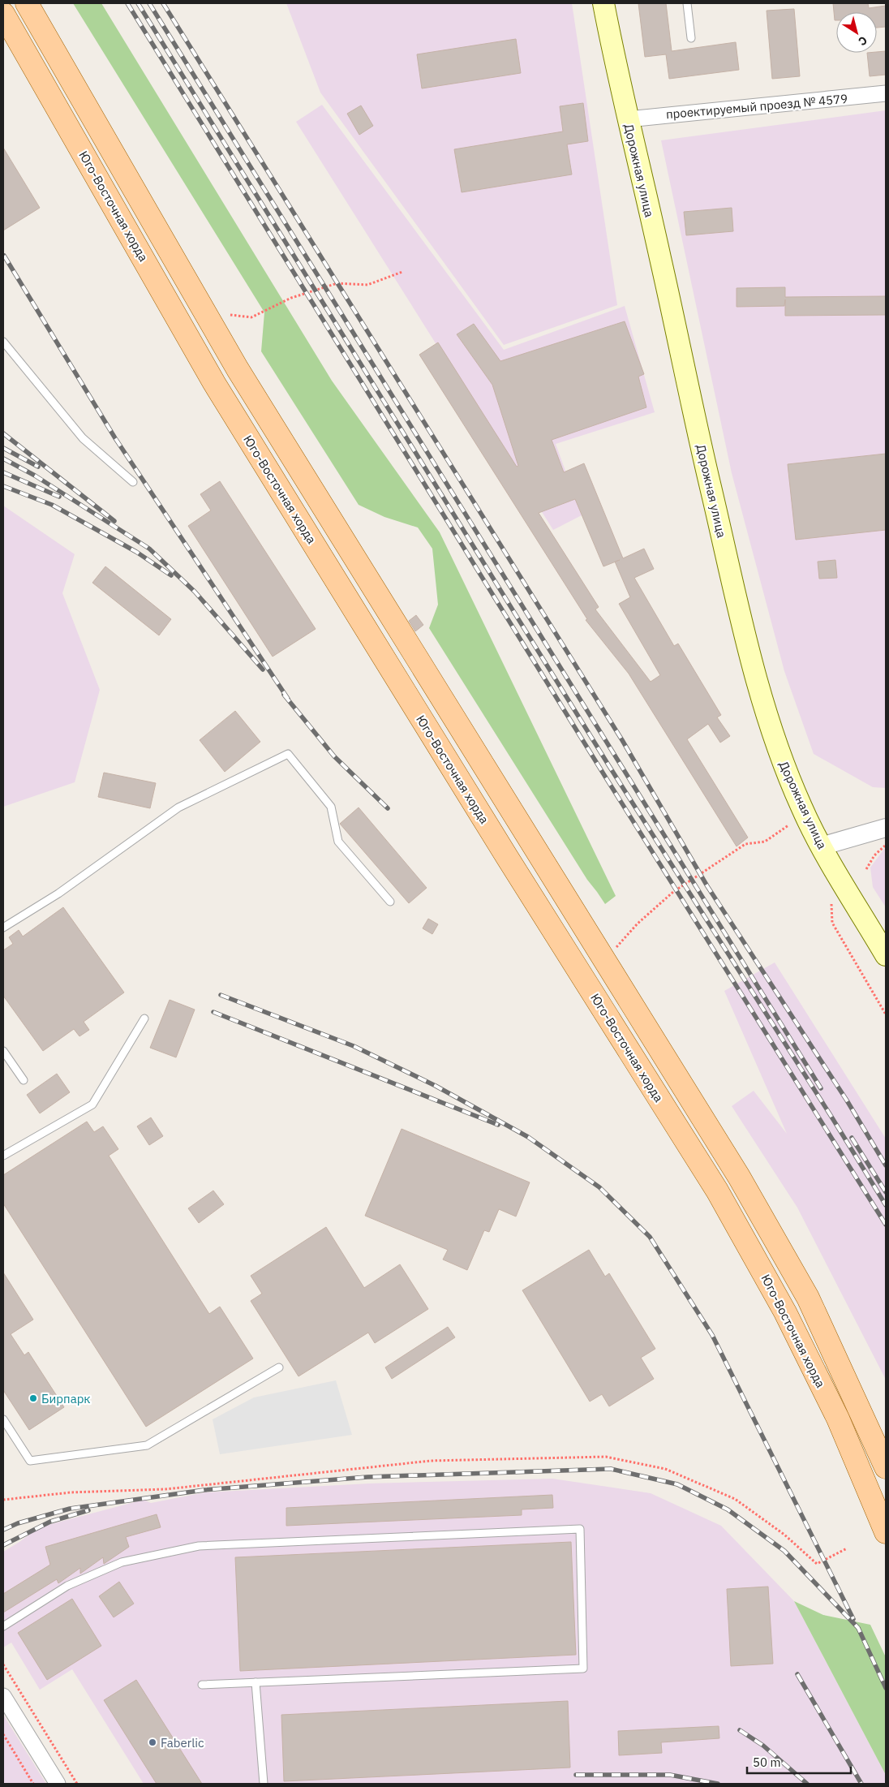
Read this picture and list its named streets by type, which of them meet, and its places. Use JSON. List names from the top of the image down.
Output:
{
  "streets": {
    "main road": ["Дорожная улица", "Юго-Восточная хорда"],
    "street": ["проектируемый проезд № 4579"]
  },
  "crossings": [
    ["проектируемый проезд № 4579", "Дорожная улица"]
  ],
  "places": ["Бирпарк", "Faberlic"],
  "scale_bar": "50 m",
  "north": "bottom right"
}
